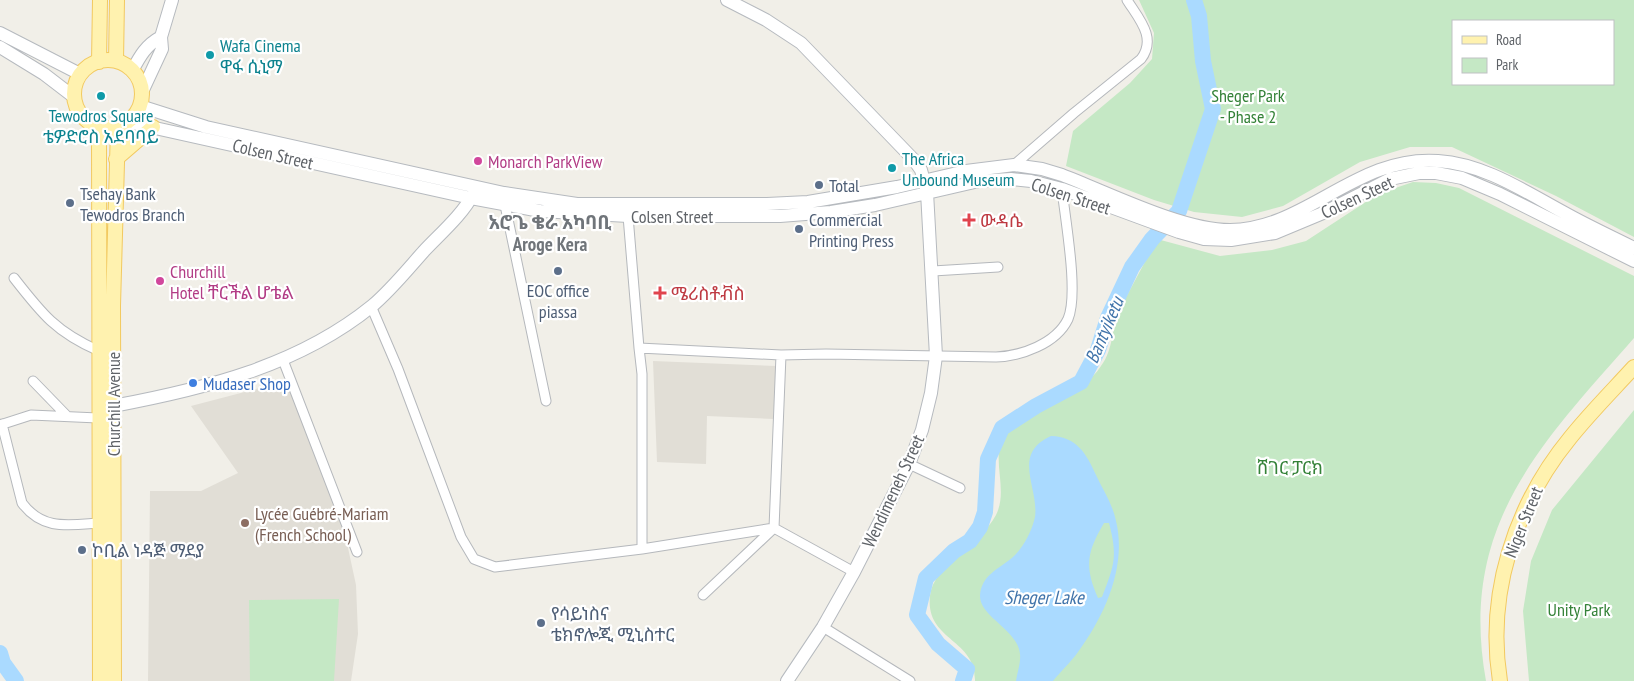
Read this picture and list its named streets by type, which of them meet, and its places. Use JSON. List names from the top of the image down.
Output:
{
  "streets": {
    "main road": [
      "Colsen Street",
      "Colsen Steet",
      "Churchill Avenue",
      "Wendimeneh Street",
      "Niger Street"
    ]
  },
  "crossings": [
    ["Colsen Street", "Colsen Steet"],
    ["Colsen Street", "Churchill Avenue"],
    ["Colsen Street", "Wendimeneh Street"]
  ],
  "districts": ["አሮጌ ቄራ አካባቢ Aroge Kera"],
  "water": ["Bantyiketu", "Sheger Lake"],
  "parks": ["Sheger Park - Phase 2", "ሸገር ፓርክ", "Unity Park"],
  "places": {
    "other": [
      "Wafa Cinema ዋፋ ሲኒማ",
      "Tewodros Square ቴዎድሮስ አደባባይ",
      "Monarch ParkView",
      "The Africa Unbound Museum",
      "Total",
      "Tsehay Bank Tewodros Branch",
      "Commercial Printing Press",
      "EOC office piassa",
      "Churchill Hotel ቸርችል ሆቴል",
      "Mudaser Shop",
      "Lycée Guébré-Mariam (French School)",
      "ኮቢል ነዳጅ ማደያ",
      "የሳይነስና ቴክኖሎጂ ሚኒስተር"
    ],
    "health": ["ውዳሴ", "ሜሪስቶቭስ"]
  },
  "legend": ["Road", "Park"]
}
